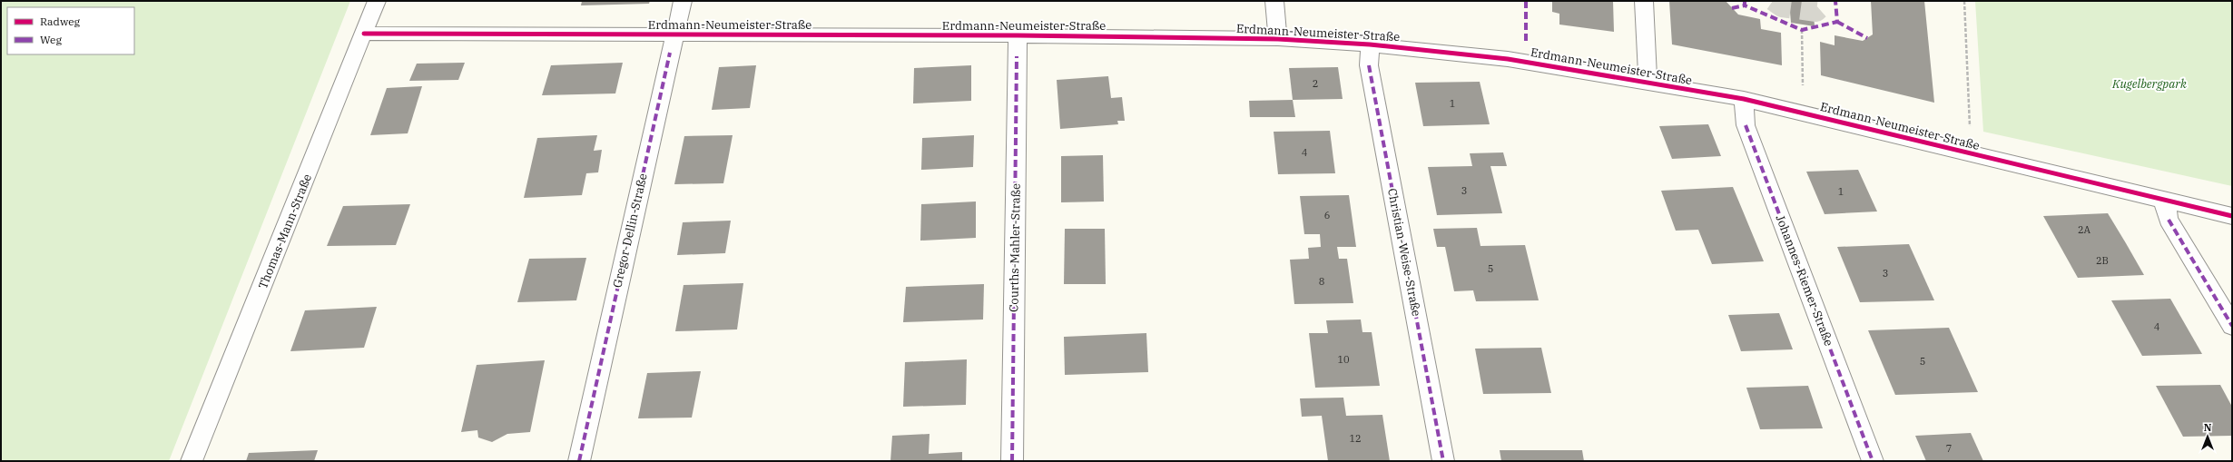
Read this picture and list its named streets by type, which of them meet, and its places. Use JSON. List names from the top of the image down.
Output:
{
  "streets": {
    "street": [
      "Erdmann-Neumeister-Straße",
      "Gregor-Dellin-Straße",
      "Thomas-Mann-Straße",
      "Courths-Mahler-Straße",
      "Christian-Weise-Straße",
      "Johannes-Riemer-Straße"
    ]
  },
  "crossings": [
    ["Erdmann-Neumeister-Straße", "Gregor-Dellin-Straße"],
    ["Erdmann-Neumeister-Straße", "Thomas-Mann-Straße"],
    ["Erdmann-Neumeister-Straße", "Courths-Mahler-Straße"],
    ["Erdmann-Neumeister-Straße", "Christian-Weise-Straße"],
    ["Erdmann-Neumeister-Straße", "Johannes-Riemer-Straße"]
  ],
  "parks": ["Kugelbergpark"],
  "house_numbers": [
    "2",
    "1",
    "4",
    "3",
    "1",
    "6",
    "2A",
    "2B",
    "5",
    "3",
    "8",
    "4",
    "10",
    "5",
    "12",
    "7"
  ],
  "legend": ["Radweg", "Weg"],
  "north": "top"
}
